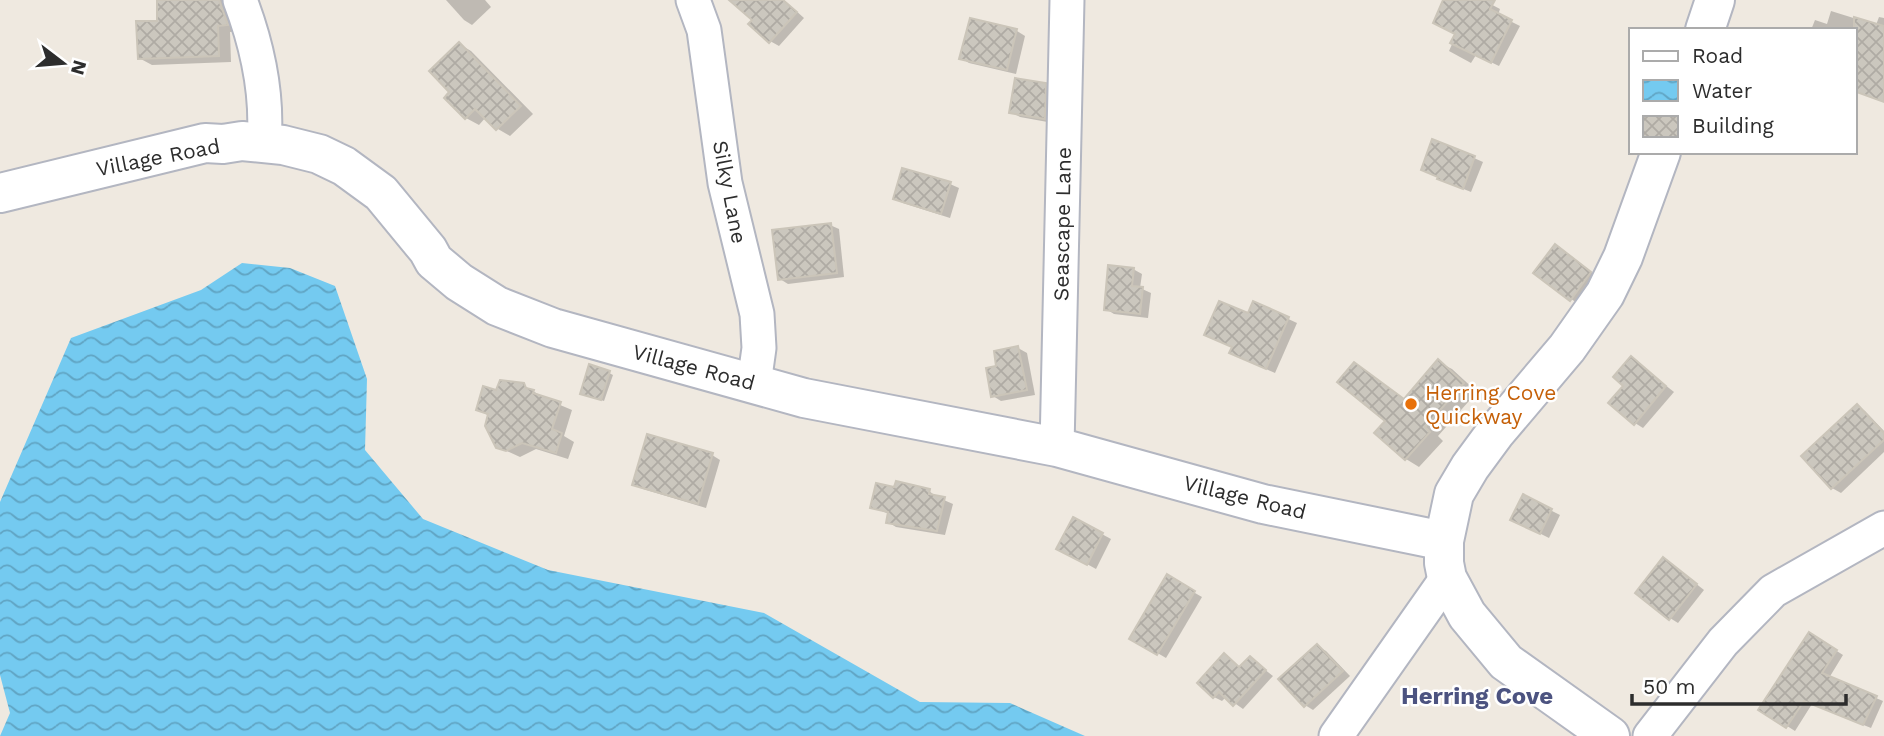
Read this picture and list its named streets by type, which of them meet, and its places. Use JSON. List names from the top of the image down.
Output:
{
  "streets": {
    "street": ["Village Road", "Silky Lane", "Seascape Lane"]
  },
  "crossings": [
    ["Village Road", "Silky Lane"],
    ["Village Road", "Seascape Lane"]
  ],
  "districts": ["Herring Cove"],
  "places": ["Herring Cove Quickway"],
  "legend": ["Road", "Water", "Building"],
  "scale_bar": "50 m",
  "north": "right"
}
